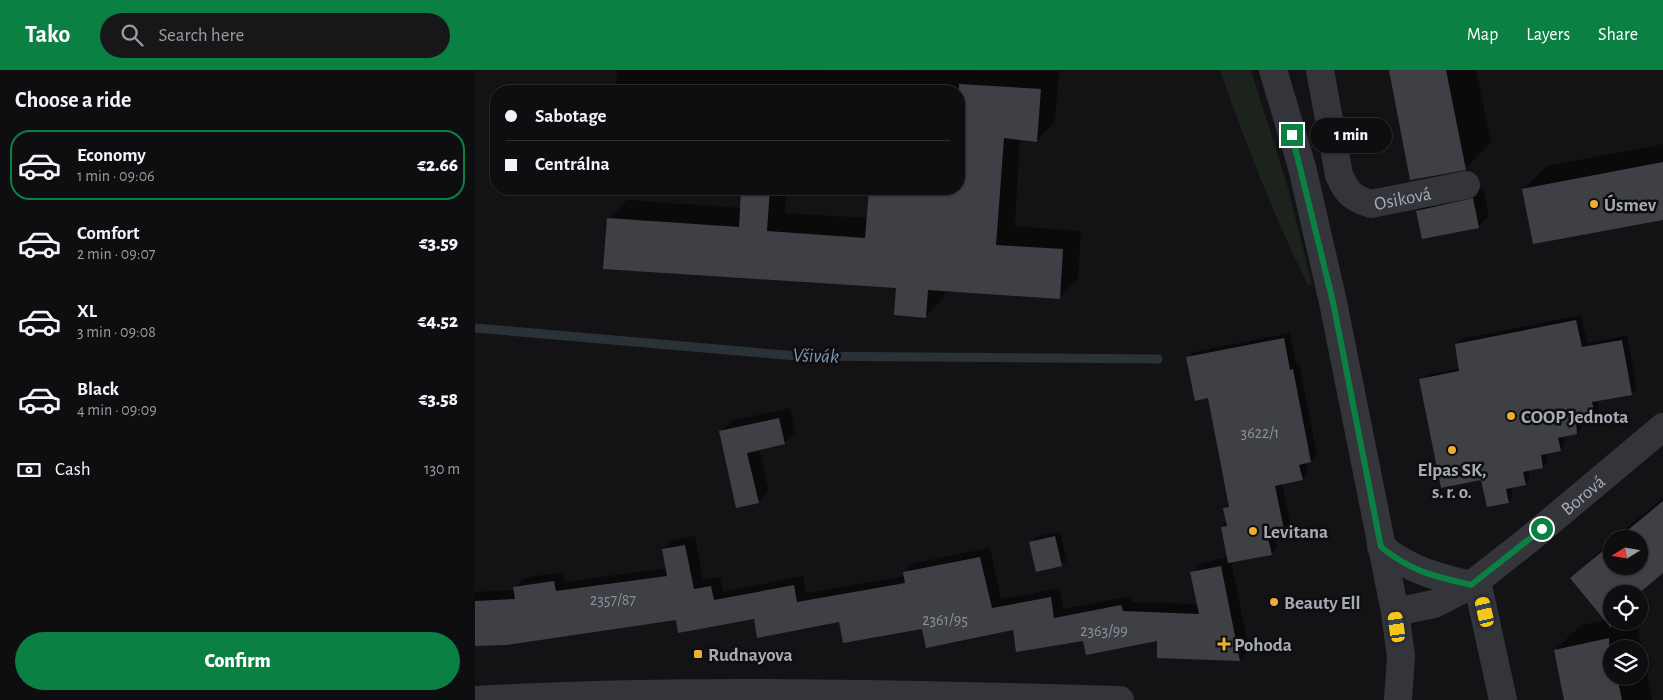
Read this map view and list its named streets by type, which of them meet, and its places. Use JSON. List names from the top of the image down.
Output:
{
  "streets": {
    "street": ["Osiková", "Borová"]
  },
  "water": ["Všivák"],
  "places": {
    "other": [
      "Úsmev",
      "COOP Jednota",
      "Elpas SK, s. r. o.",
      "Levitana",
      "Beauty Ell"
    ],
    "health": ["Pohoda"],
    "transit": ["Rudnayova"]
  },
  "house_numbers": [
    "3622/1",
    "2357/87",
    "2361/95",
    "2363/99"
  ],
  "north": "left",
  "page": {
    "header": "Tako",
    "search": "Search here",
    "nav": ["Map", "Layers", "Share"],
    "heading": "Choose a ride",
    "banner": ["Sabotage", "Centrálna"],
    "bubble": "1 min",
    "list": [
      {
        "name": "Economy",
        "note": "1 min · 09:06",
        "value": "€2.66"
      },
      {
        "name": "Comfort",
        "note": "2 min · 09:07",
        "value": "€3.59"
      },
      {
        "name": "XL",
        "note": "3 min · 09:08",
        "value": "€4.52"
      },
      {
        "name": "Black",
        "note": "4 min · 09:09",
        "value": "€3.58"
      }
    ],
    "pay": ["Cash", "130 m"],
    "buttons": "Confirm"
  }
}
